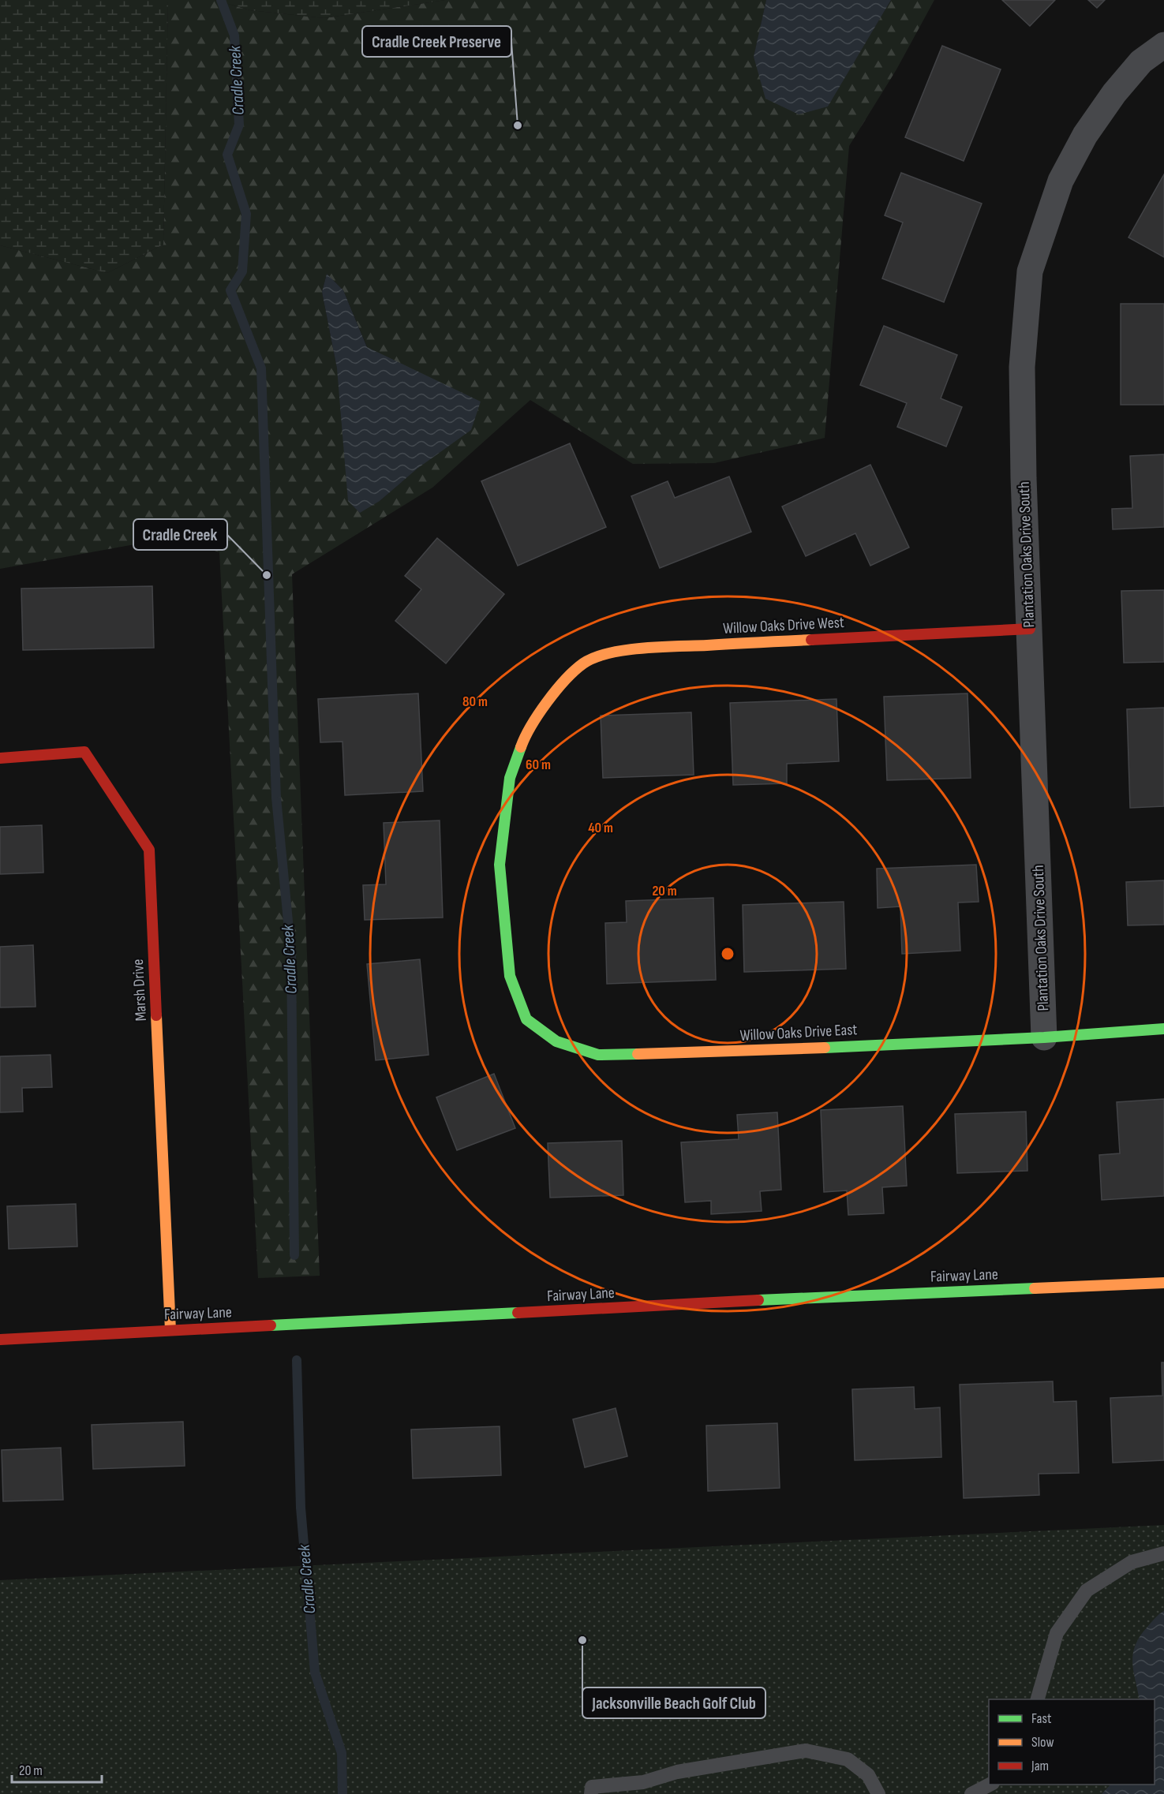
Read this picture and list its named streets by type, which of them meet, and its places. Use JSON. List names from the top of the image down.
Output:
{
  "streets": {
    "street": [
      "Plantation Oaks Drive South",
      "Willow Oaks Drive West",
      "Marsh Drive",
      "Willow Oaks Drive East",
      "Fairway Lane"
    ]
  },
  "crossings": [
    ["Plantation Oaks Drive South", "Willow Oaks Drive West"],
    ["Plantation Oaks Drive South", "Willow Oaks Drive East"],
    ["Willow Oaks Drive West", "Willow Oaks Drive East"],
    ["Marsh Drive", "Fairway Lane"]
  ],
  "water": ["Cradle Creek"],
  "places": ["Cradle Creek Preserve", "Cradle Creek", "Jacksonville Beach Golf Club"],
  "legend": ["Fast", "Slow", "Jam"],
  "scale_bar": "20 m",
  "rings": [
    "80 m",
    "60 m",
    "40 m",
    "20 m"
  ]
}
